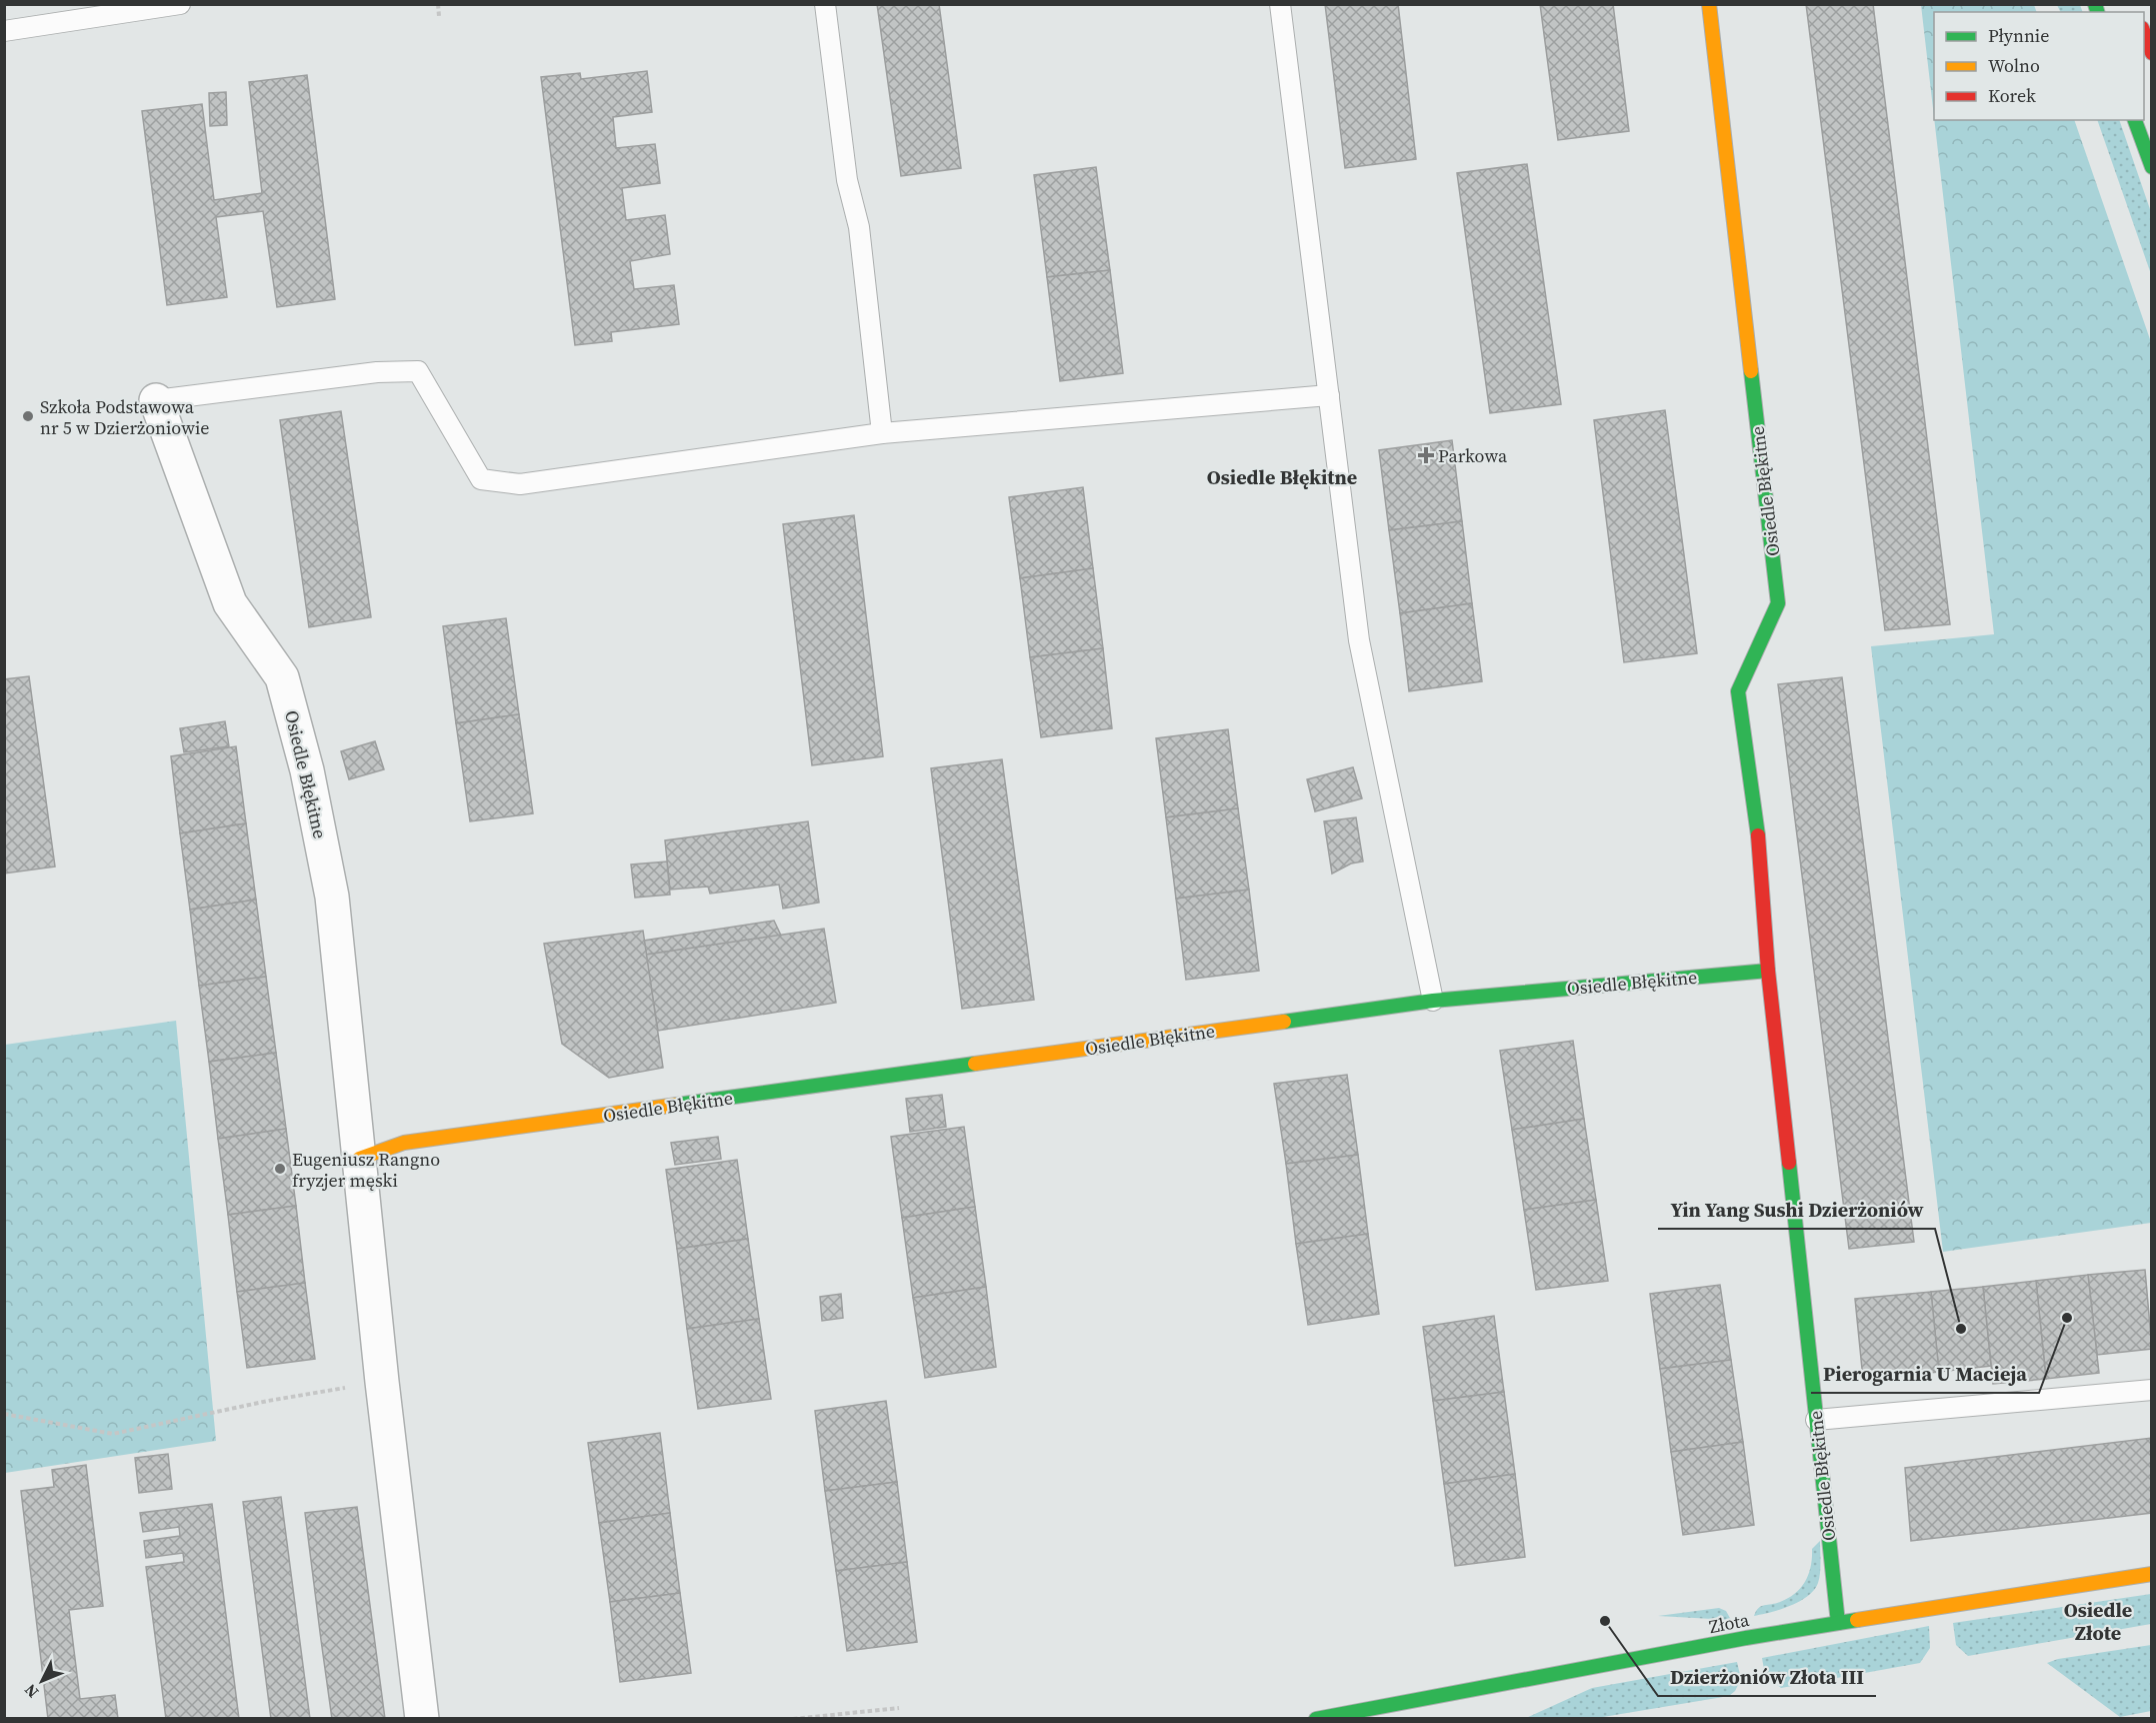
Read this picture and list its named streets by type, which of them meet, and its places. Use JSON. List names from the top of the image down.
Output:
{
  "streets": {
    "street": ["Osiedle Błękitne", "Złota"]
  },
  "crossings": [
    ["Osiedle Błękitne", "Złota"]
  ],
  "districts": ["Osiedle Błękitne", "Osiedle Złote"],
  "places": {
    "other": [
      "Szkoła Podstawowa nr 5 w Dzierżoniowie",
      "Eugeniusz Rangno fryzjer męski",
      "Pierogarnia U Macieja",
      "Yin Yang Sushi Dzierżoniów",
      "Dzierżoniów Złota III"
    ],
    "health": ["Parkowa"]
  },
  "legend": ["Płynnie", "Wolno", "Korek"],
  "north": "bottom left"
}
